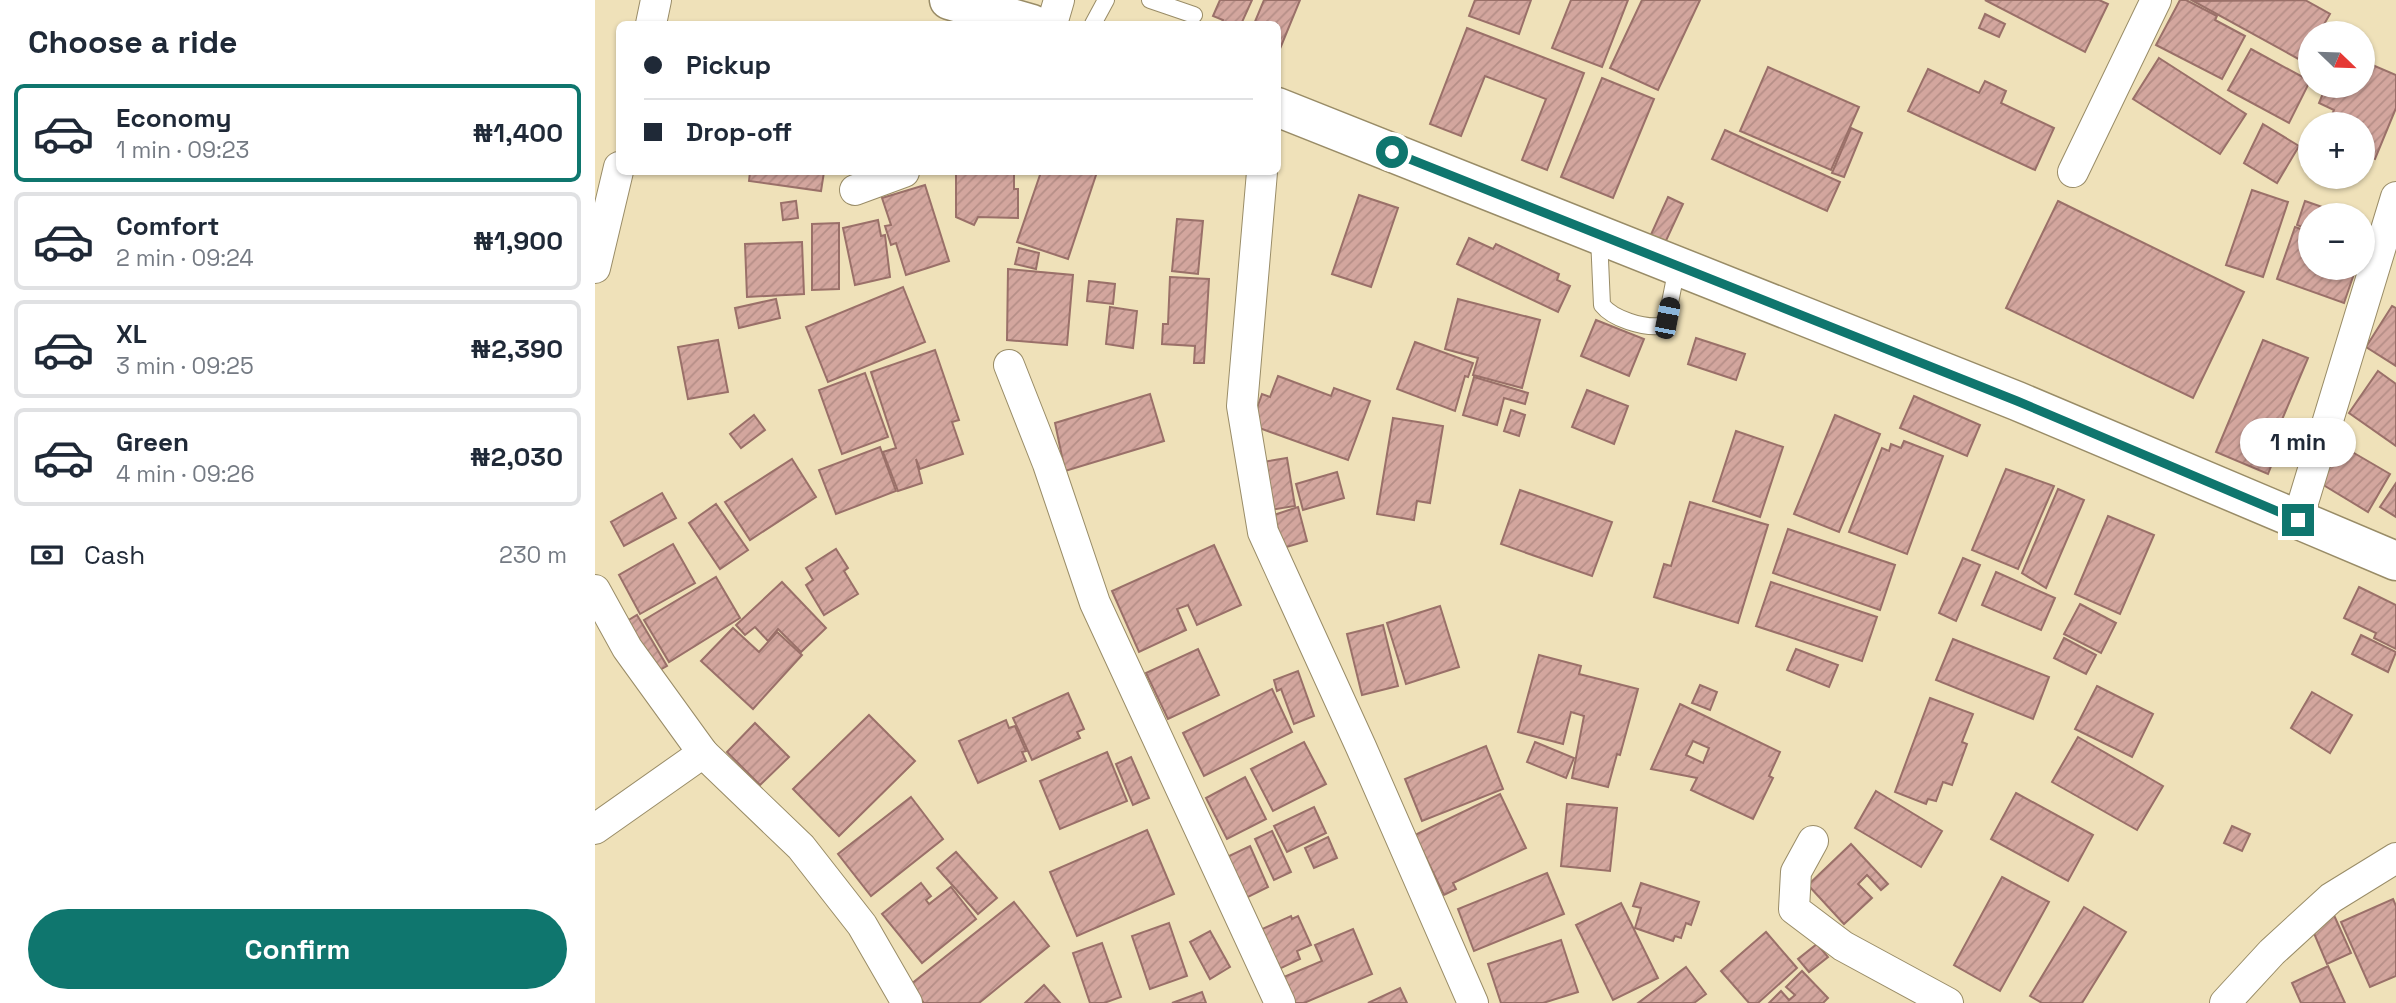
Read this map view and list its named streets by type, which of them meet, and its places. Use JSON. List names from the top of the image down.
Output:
{
  "north": "bottom right",
  "page": {
    "heading": "Choose a ride",
    "map_buttons": ["+", "−"],
    "banner": ["Pickup", "Drop-off"],
    "list": [
      {
        "name": "Economy",
        "note": "1 min · 09:23",
        "value": "₦1,400"
      },
      {
        "name": "Comfort",
        "note": "2 min · 09:24",
        "value": "₦1,900"
      },
      {
        "name": "XL",
        "note": "3 min · 09:25",
        "value": "₦2,390"
      },
      {
        "name": "Green",
        "note": "4 min · 09:26",
        "value": "₦2,030"
      }
    ],
    "bubble": "1 min",
    "pay": ["Cash", "230 m"],
    "buttons": "Confirm"
  }
}
